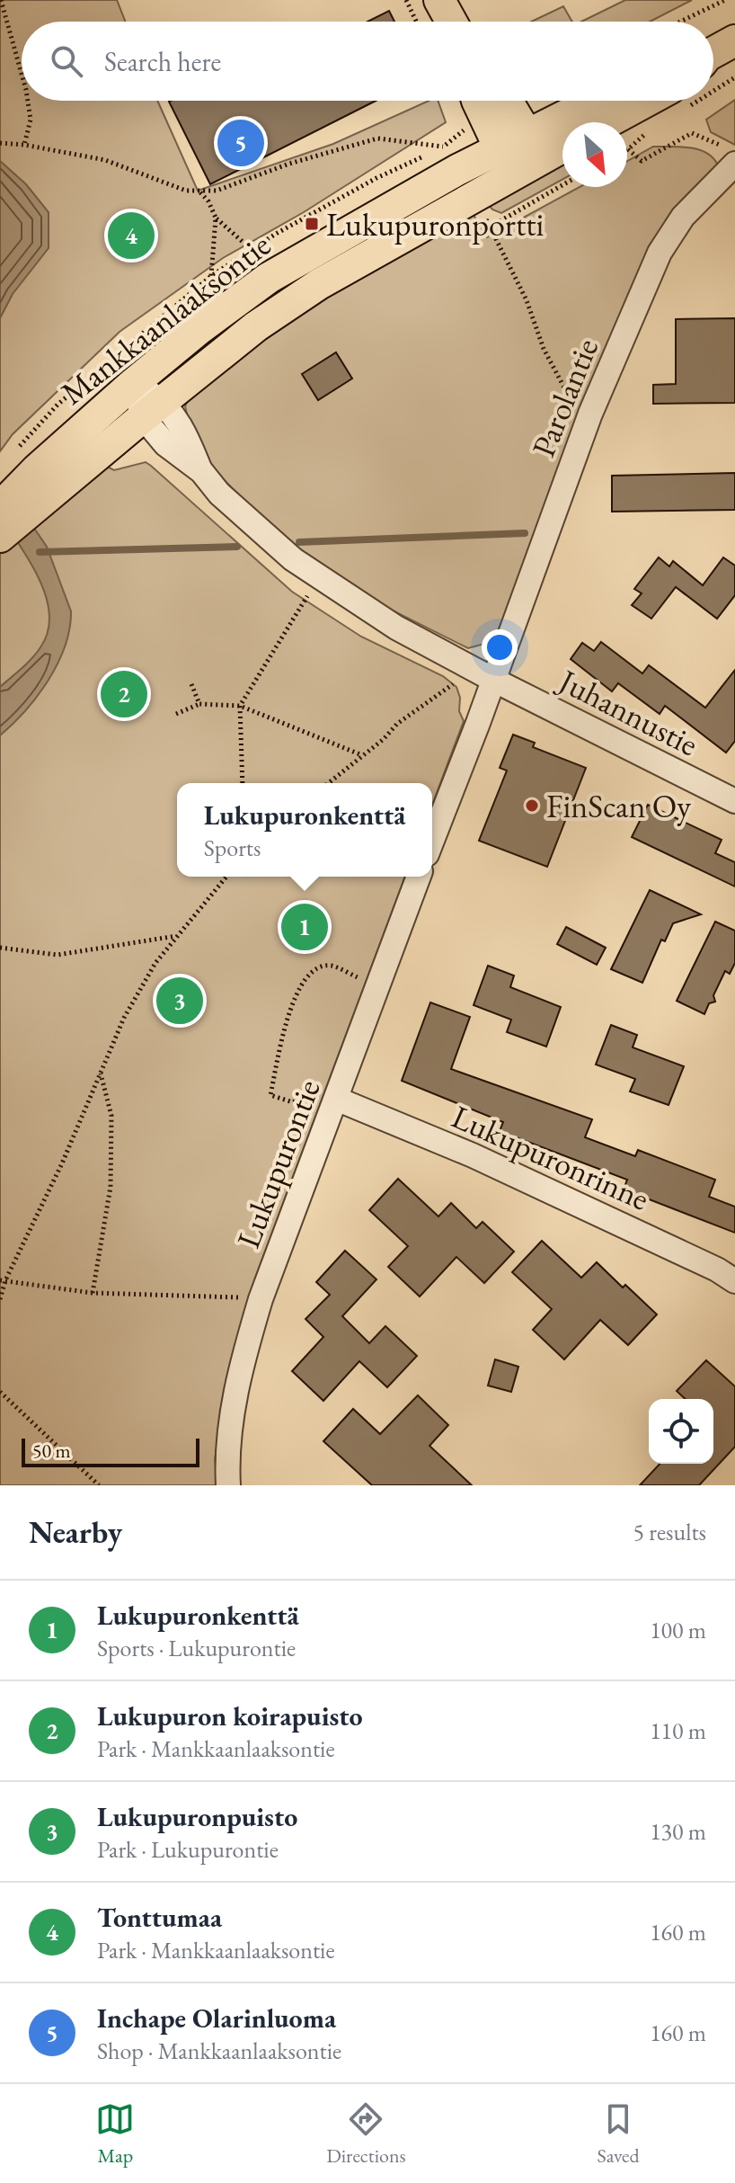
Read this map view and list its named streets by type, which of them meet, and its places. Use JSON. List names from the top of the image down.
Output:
{
  "streets": {
    "main road": ["Mankkaanlaaksontie"],
    "street": [
      "Parolantie",
      "Juhannustie",
      "Lukupuronrinne",
      "Lukupurontie"
    ]
  },
  "crossings": [
    ["Parolantie", "Juhannustie"],
    ["Lukupuronrinne", "Lukupurontie"]
  ],
  "places": {
    "transit": ["Lukupuronportti"],
    "other": ["FinScan Oy"]
  },
  "scale_bar": "50 m",
  "north": "bottom right",
  "page": {
    "search": "Search here",
    "pins": [
      "5",
      "4",
      "2",
      "1",
      "3"
    ],
    "popup": ["Lukupuronkenttä", "Sports"],
    "scale": "50 m",
    "heading": ["Nearby", "5 results"],
    "list": [
      {
        "mark": "1",
        "name": "Lukupuronkenttä",
        "note": "Sports · Lukupurontie",
        "value": "100 m"
      },
      {
        "mark": "2",
        "name": "Lukupuron koirapuisto",
        "note": "Park · Mankkaanlaaksontie",
        "value": "110 m"
      },
      {
        "mark": "3",
        "name": "Lukupuronpuisto",
        "note": "Park · Lukupurontie",
        "value": "130 m"
      },
      {
        "mark": "4",
        "name": "Tonttumaa",
        "note": "Park · Mankkaanlaaksontie",
        "value": "160 m"
      },
      {
        "mark": "5",
        "name": "Inchape Olarinluoma",
        "note": "Shop · Mankkaanlaaksontie",
        "value": "160 m"
      }
    ],
    "nav": ["Map", "Directions", "Saved"]
  }
}
